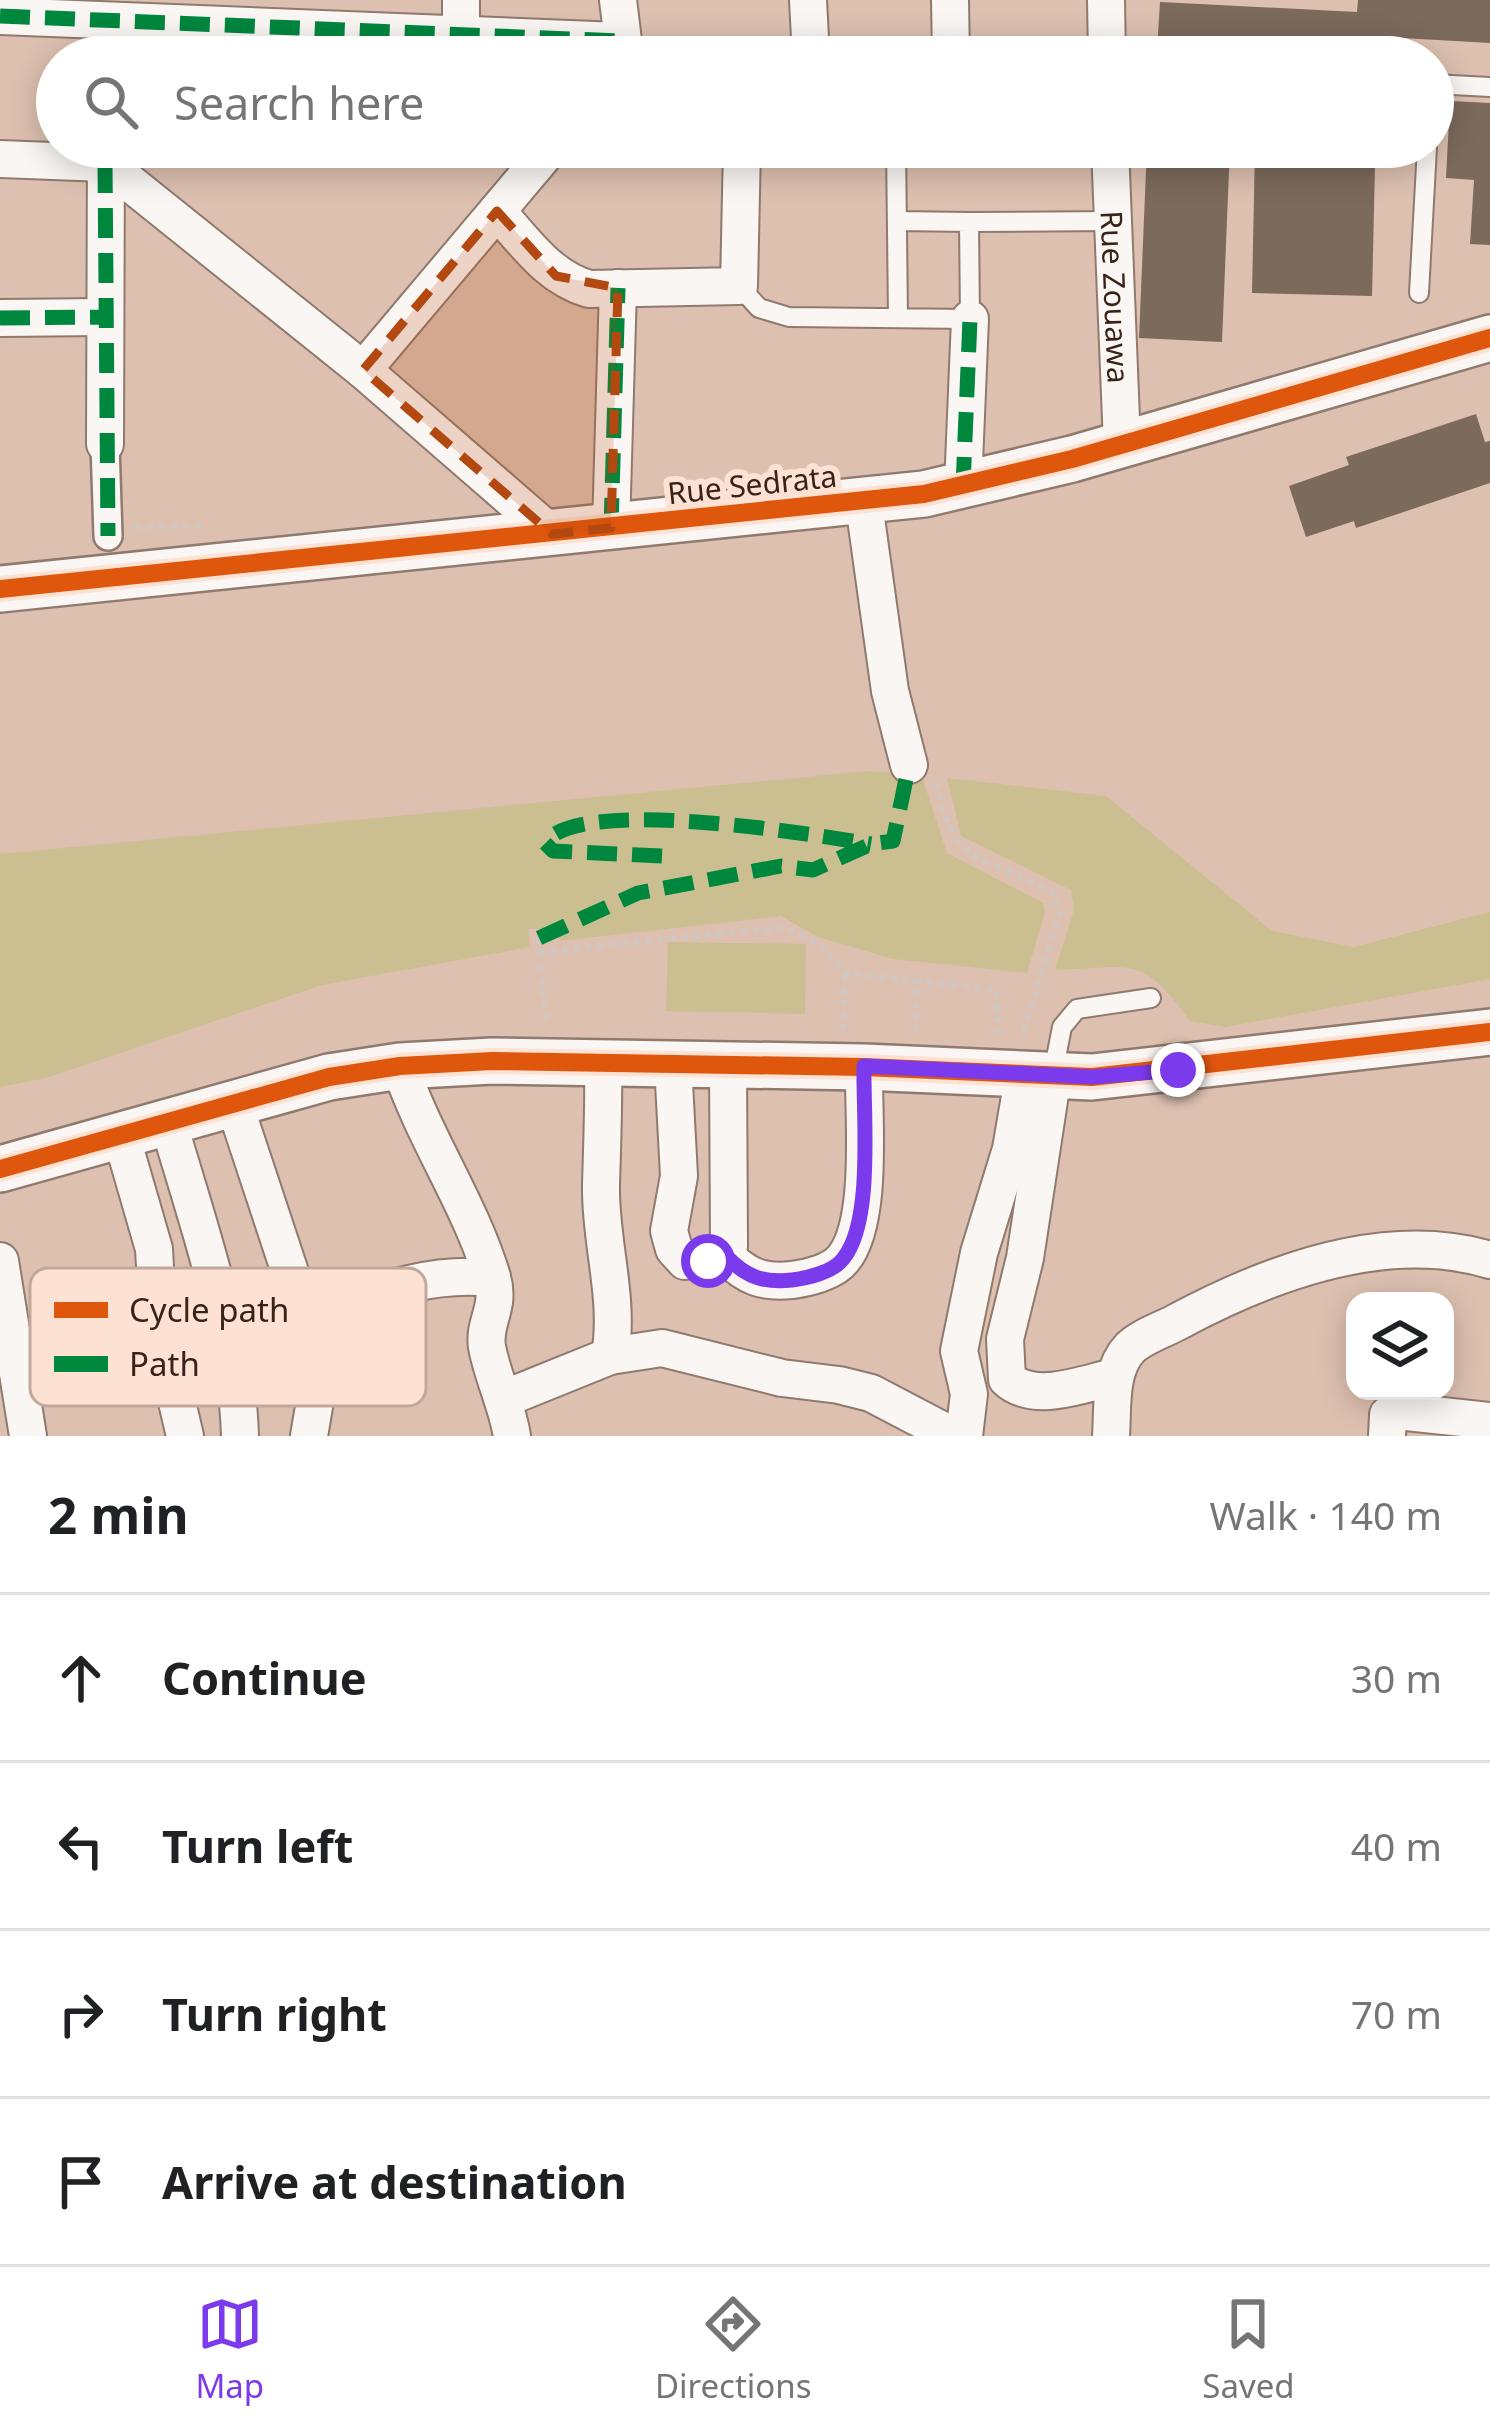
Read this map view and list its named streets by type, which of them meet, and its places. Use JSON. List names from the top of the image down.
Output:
{
  "streets": {
    "street": ["Rue Zouawa", "Rue Sedrata"]
  },
  "crossings": [
    ["Rue Zouawa", "Rue Sedrata"]
  ],
  "legend": ["Cycle path", "Path"],
  "page": {
    "search": "Search here",
    "heading": ["2 min", "Walk · 140 m"],
    "list": [
      ["Continue", "30 m"],
      ["Turn left", "40 m"],
      ["Turn right", "70 m"],
      "Arrive at destination"
    ],
    "nav": ["Map", "Directions", "Saved"]
  }
}
